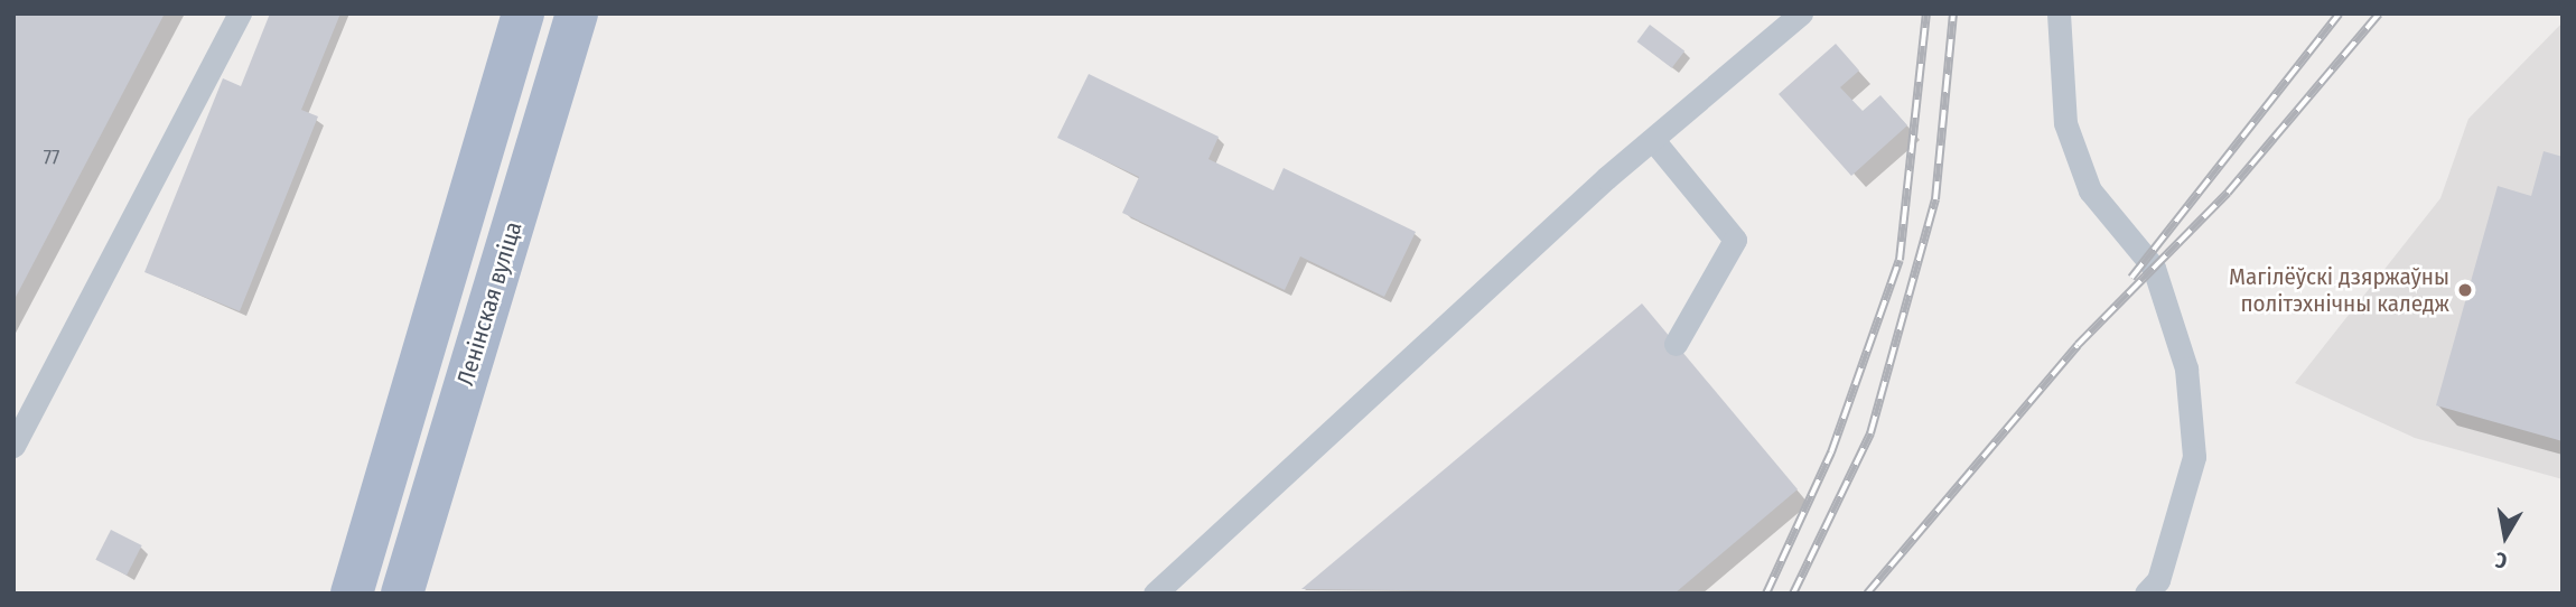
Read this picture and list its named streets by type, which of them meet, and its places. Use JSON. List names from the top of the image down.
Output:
{
  "streets": {
    "main road": ["Ленінская вуліца"]
  },
  "places": ["Магілёўскі дзяржаўны політэхнічны каледж"],
  "house_numbers": ["77"],
  "north": "bottom"
}
